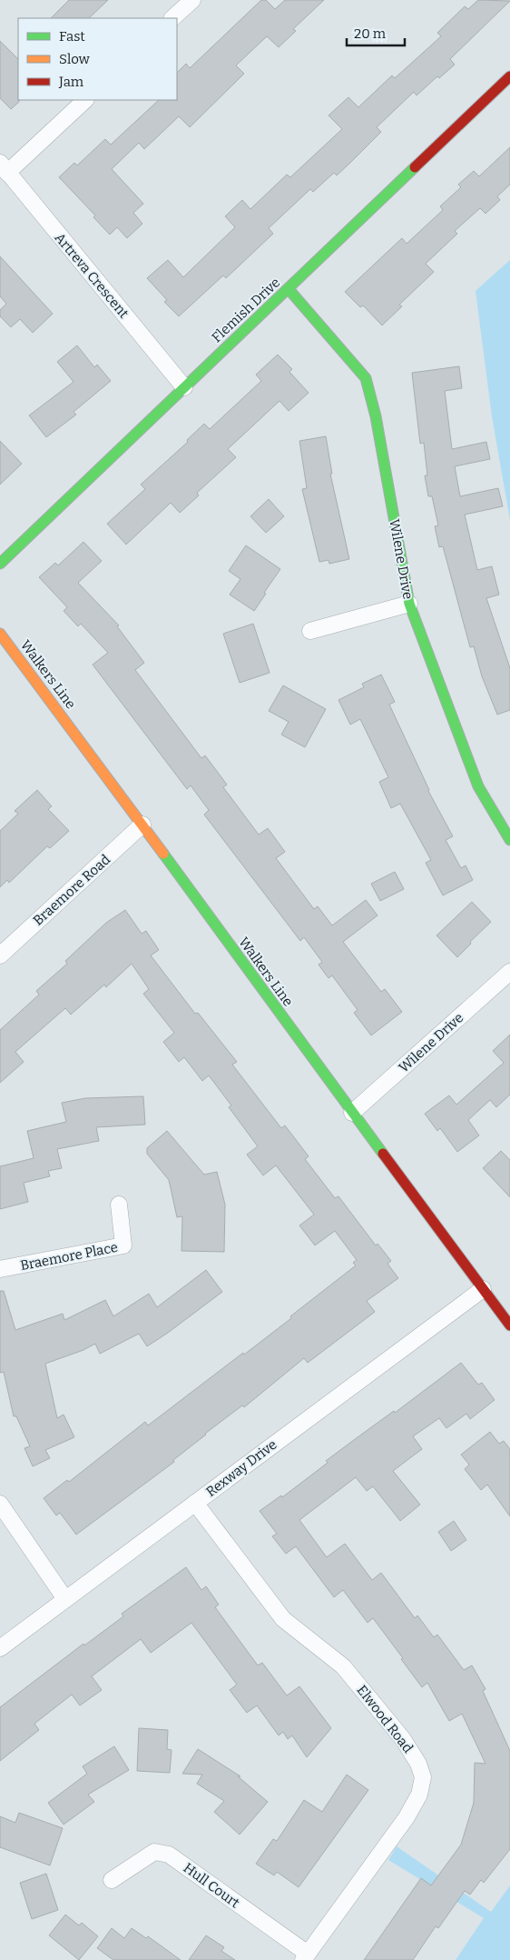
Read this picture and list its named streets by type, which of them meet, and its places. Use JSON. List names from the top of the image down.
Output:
{
  "streets": {
    "street": [
      "Artreva Crescent",
      "Flemish Drive",
      "Wilene Drive",
      "Walkers Line",
      "Braemore Road",
      "Braemore Place",
      "Rexway Drive",
      "Elwood Road",
      "Hull Court"
    ]
  },
  "crossings": [
    ["Artreva Crescent", "Flemish Drive"],
    ["Flemish Drive", "Wilene Drive"],
    ["Wilene Drive", "Walkers Line"],
    ["Walkers Line", "Braemore Road"],
    ["Walkers Line", "Rexway Drive"],
    ["Rexway Drive", "Elwood Road"],
    ["Elwood Road", "Hull Court"]
  ],
  "legend": ["Fast", "Slow", "Jam"],
  "scale_bar": "20 m"
}
